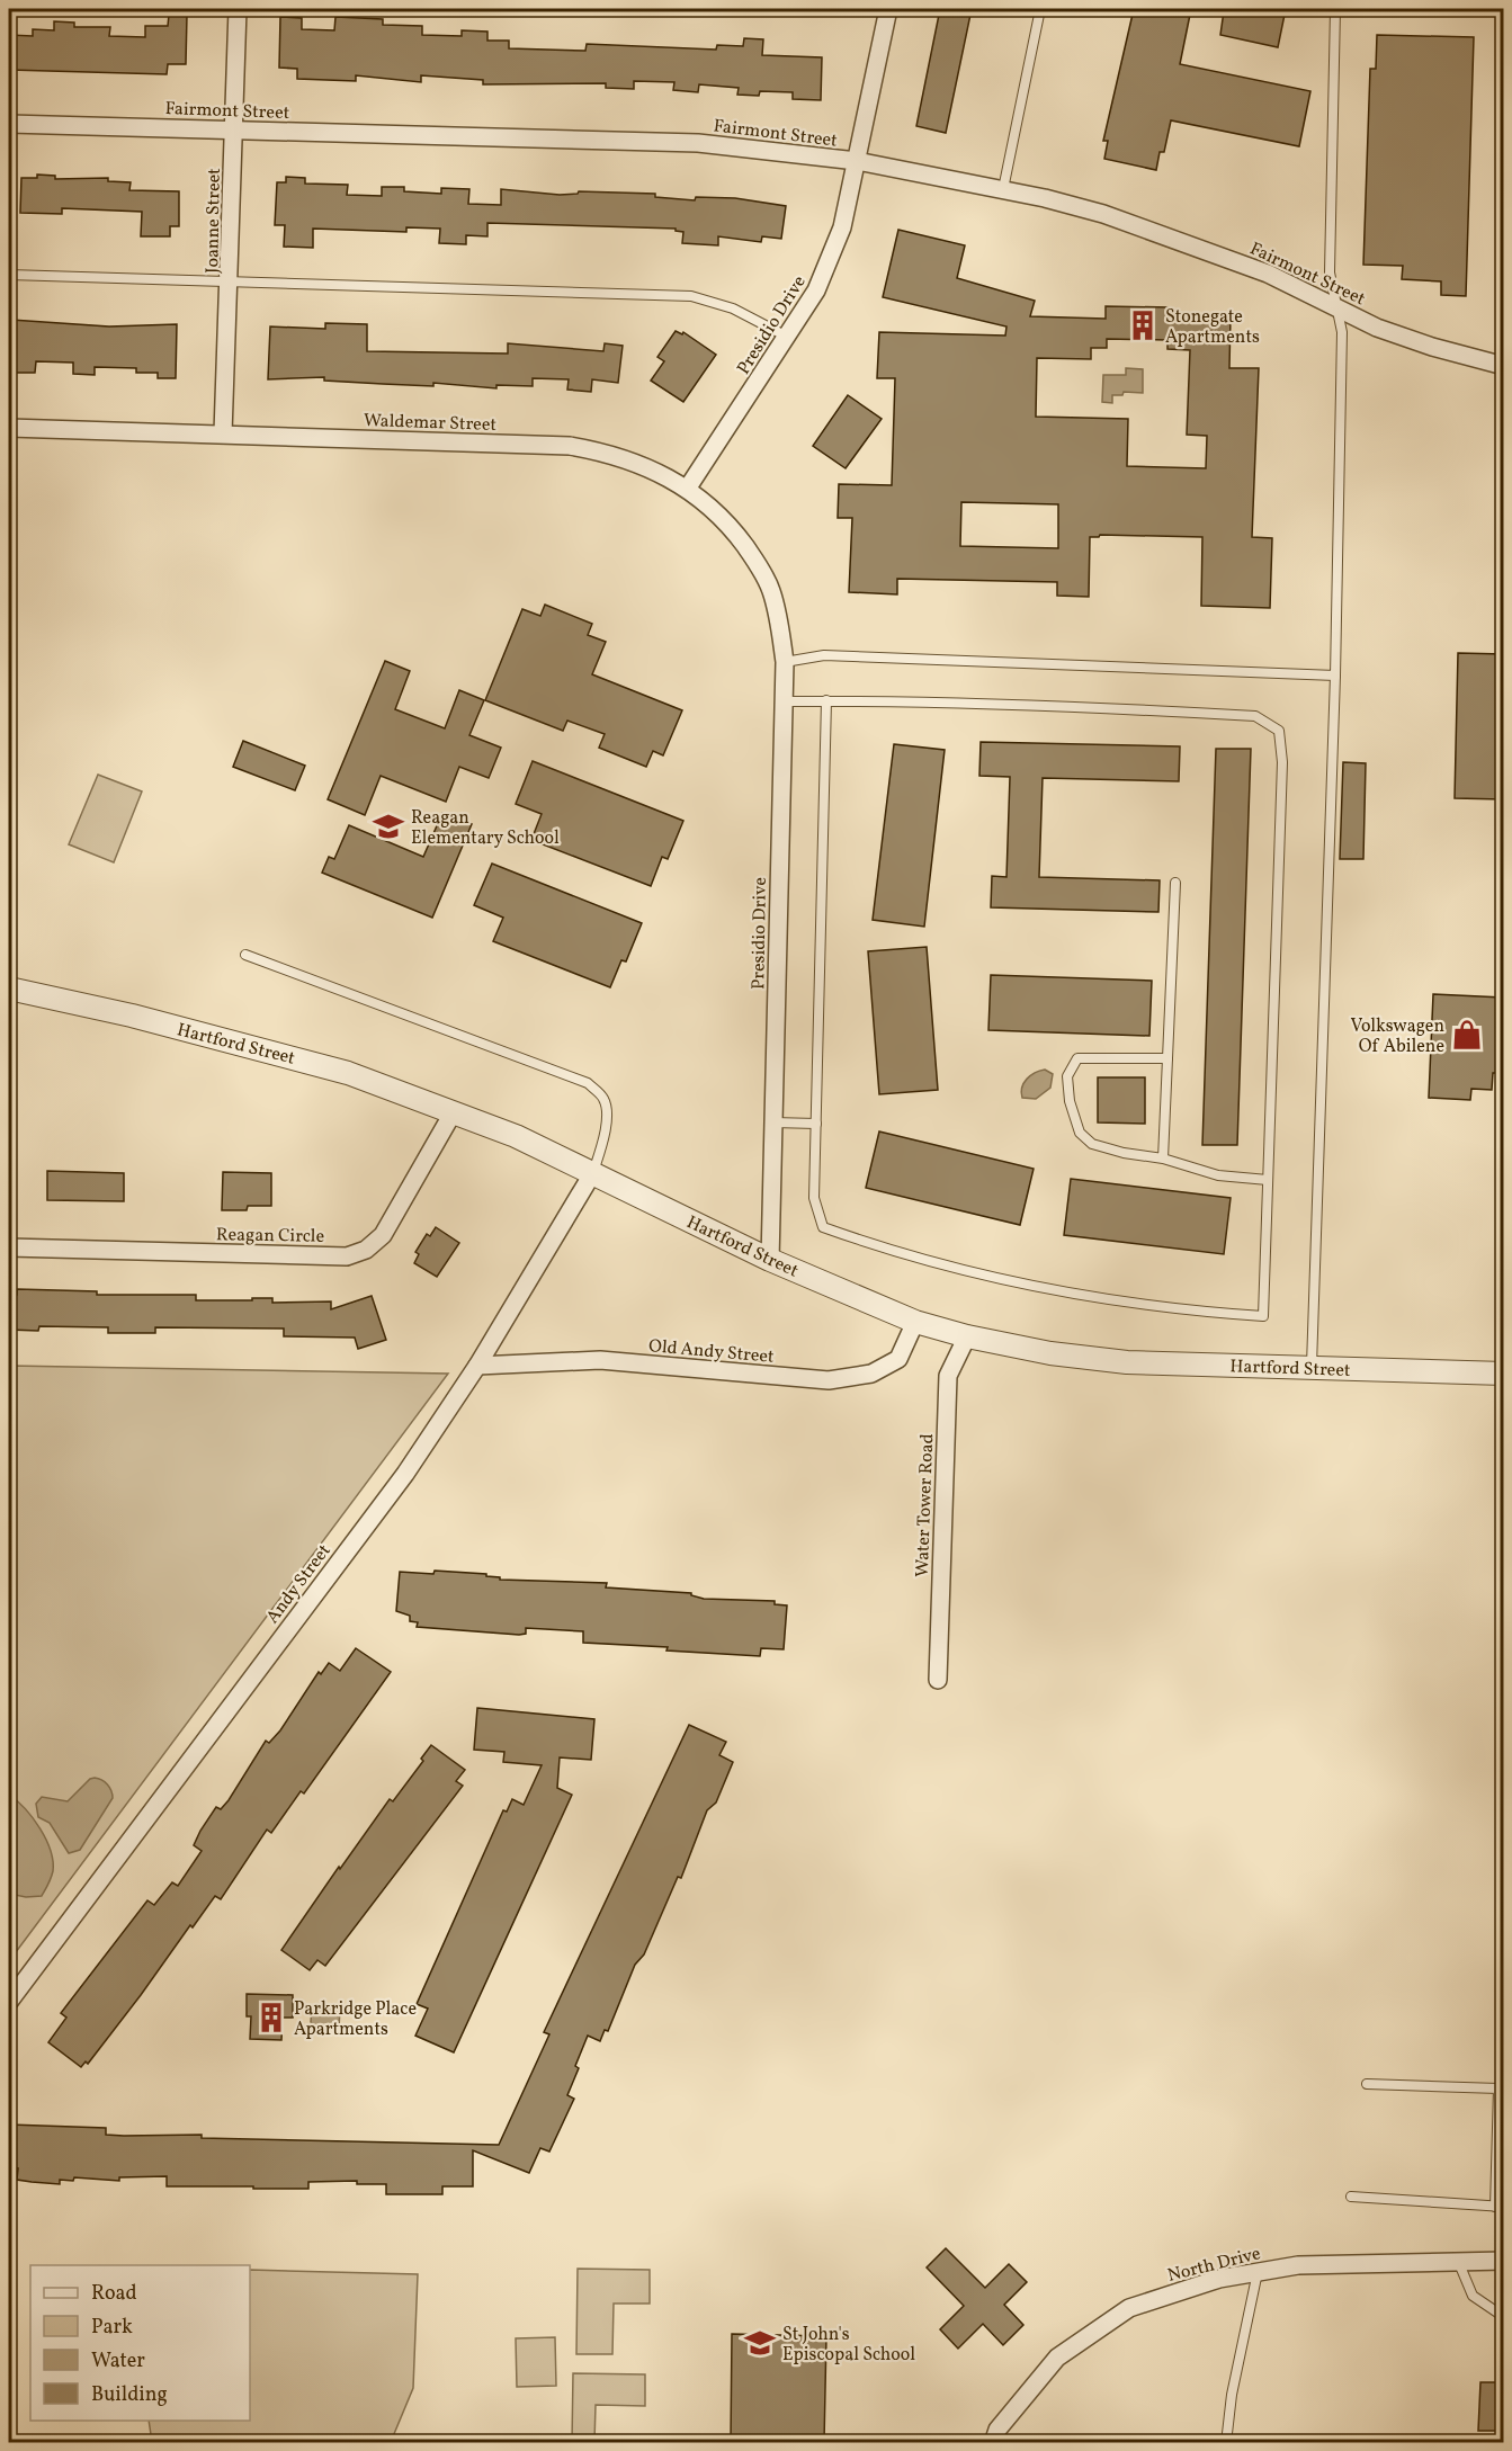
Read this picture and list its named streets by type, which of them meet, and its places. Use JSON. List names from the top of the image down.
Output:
{
  "streets": {
    "street": [
      "Fairmont Street",
      "Joanne Street",
      "Presidio Drive",
      "Waldemar Street",
      "Hartford Street",
      "Reagan Circle",
      "Old Andy Street",
      "Water Tower Road",
      "Andy Street",
      "North Drive"
    ]
  },
  "crossings": [
    ["Fairmont Street", "Joanne Street"],
    ["Fairmont Street", "Presidio Drive"],
    ["Joanne Street", "Waldemar Street"],
    ["Presidio Drive", "Waldemar Street"],
    ["Presidio Drive", "Hartford Street"],
    ["Hartford Street", "Reagan Circle"],
    ["Hartford Street", "Old Andy Street"],
    ["Hartford Street", "Water Tower Road"],
    ["Hartford Street", "Andy Street"],
    ["Old Andy Street", "Andy Street"]
  ],
  "places": {
    "building": ["Stonegate Apartments", "Parkridge Place Apartments"],
    "school or university": ["Reagan Elementary School", "St John's Episcopal School"],
    "shop": ["Volkswagen Of Abilene"]
  },
  "legend": [
    "Road",
    "Park",
    "Water",
    "Building"
  ]
}
